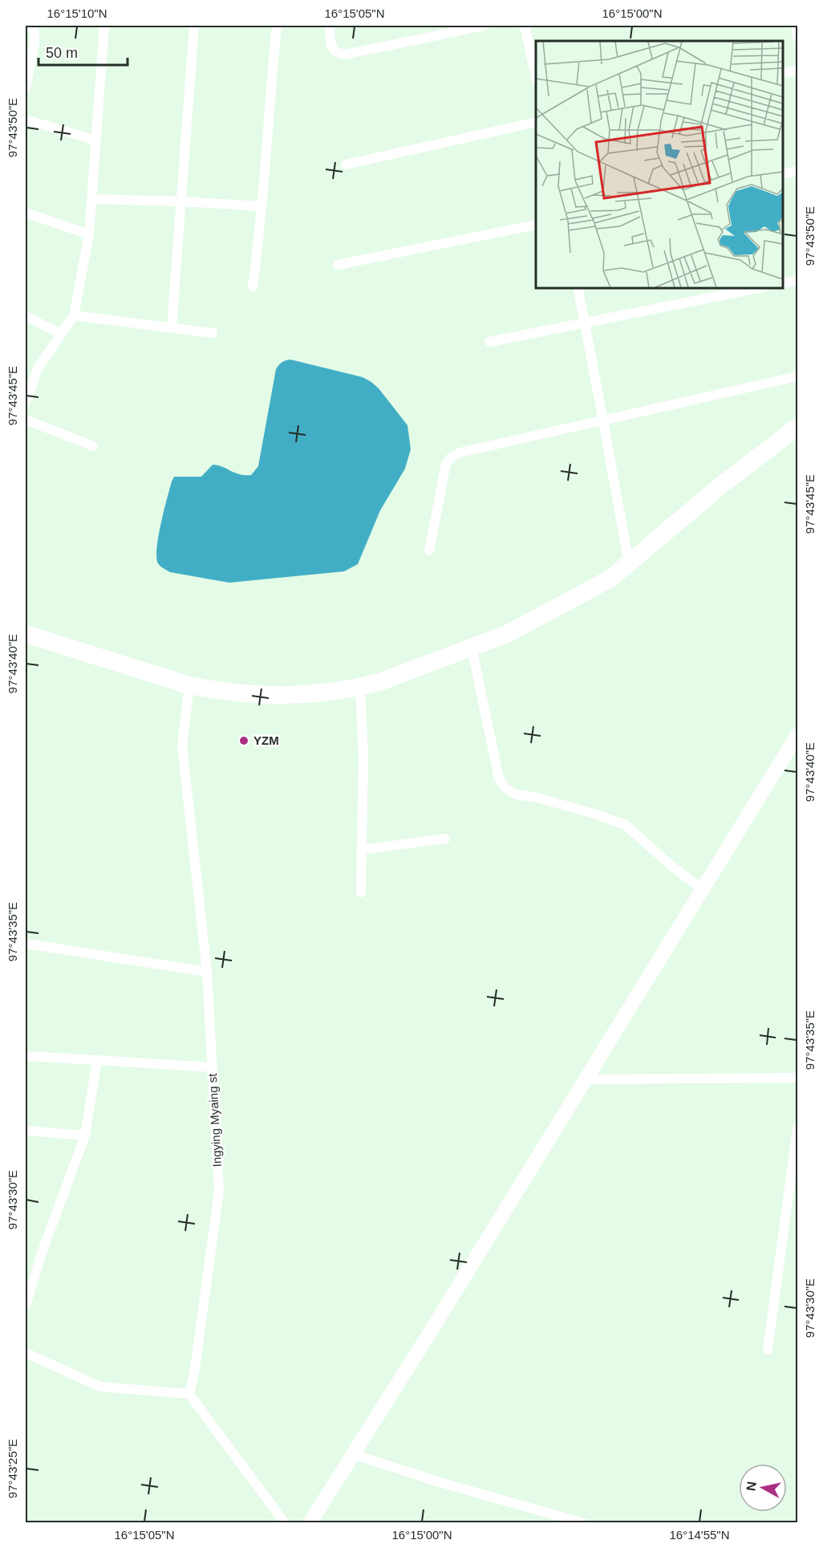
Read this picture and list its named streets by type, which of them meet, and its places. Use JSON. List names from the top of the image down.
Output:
{
  "streets": {
    "street": ["Ingying Myaing st"]
  },
  "places": ["YZM"],
  "scale_bar": "50 m",
  "north": "left",
  "coordinates": [
    "16°15'10\"N",
    "16°15'05\"N",
    "16°15'00\"N",
    "97°43'50\"E",
    "97°43'45\"E",
    "97°43'40\"E",
    "97°43'35\"E",
    "97°43'30\"E",
    "97°43'25\"E",
    "16°14'55\"N"
  ]
}
